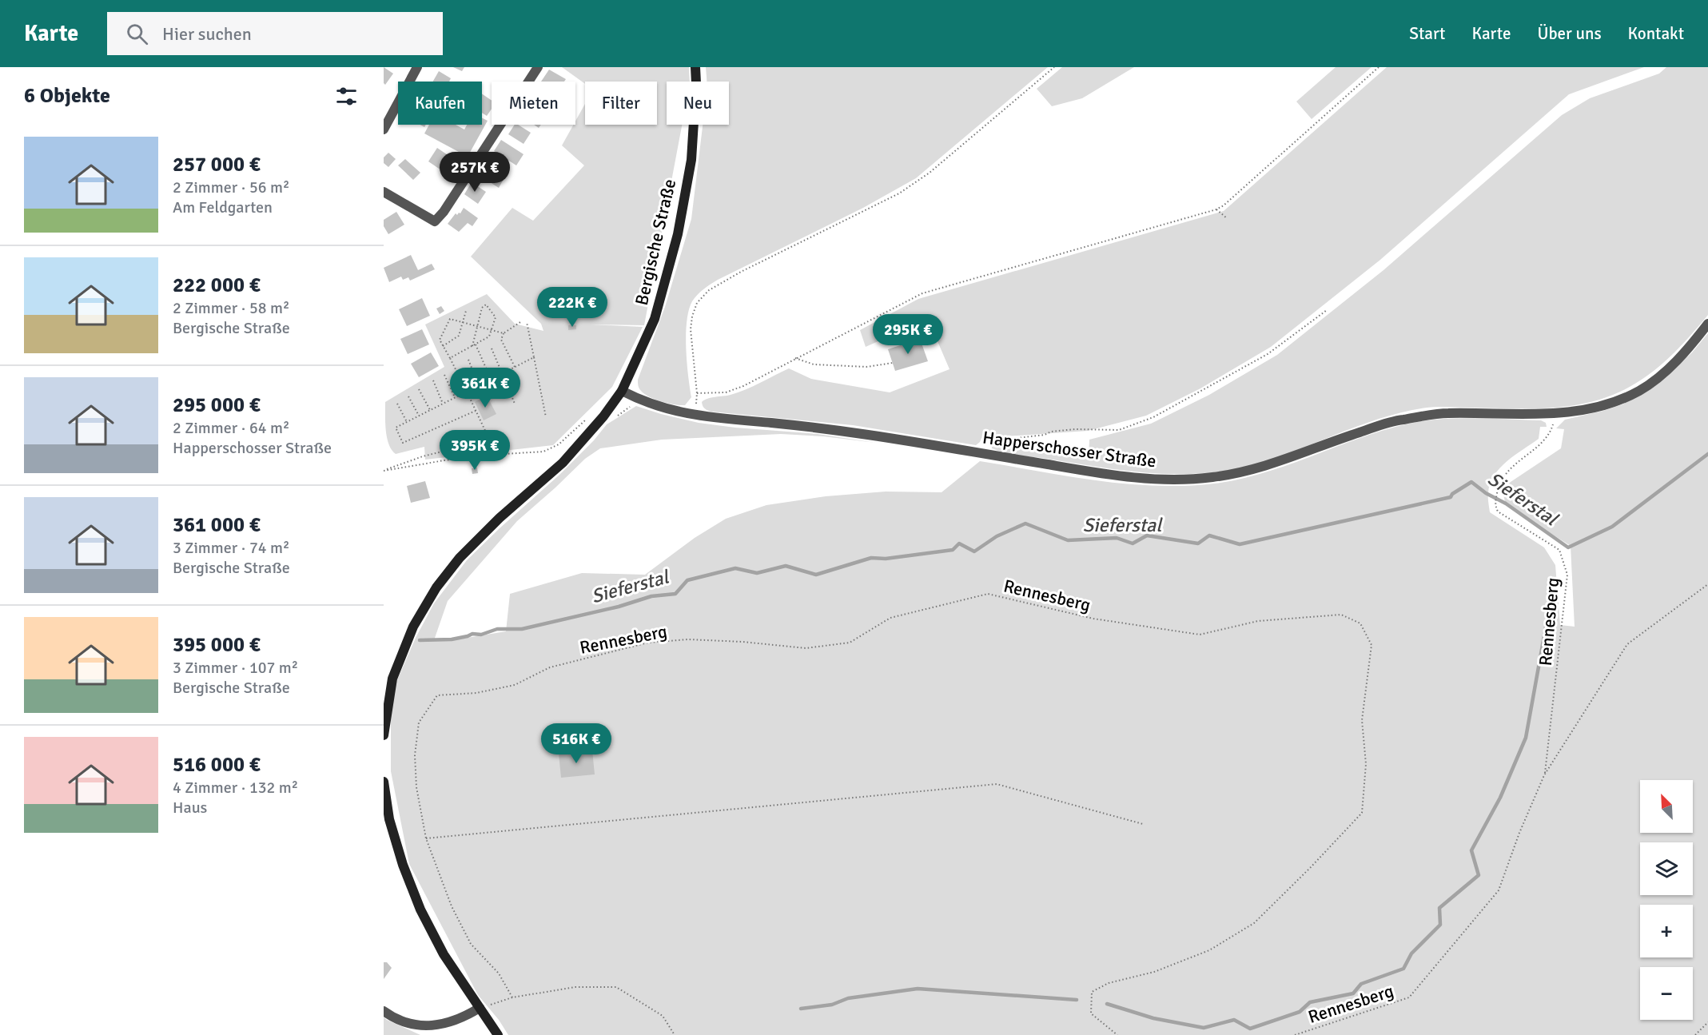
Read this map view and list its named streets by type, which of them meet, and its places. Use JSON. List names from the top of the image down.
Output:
{
  "streets": {
    "main road": ["Bergische Straße"],
    "street": ["Happerschosser Straße"],
    "path": ["Rennesberg"]
  },
  "crossings": [
    ["Bergische Straße", "Happerschosser Straße"],
    ["Happerschosser Straße", "Rennesberg"]
  ],
  "water": ["Sieferstal"],
  "north": "top left",
  "page": {
    "header": "Karte",
    "search": "Hier suchen",
    "nav": [
      "Start",
      "Karte",
      "Über uns",
      "Kontakt"
    ],
    "heading": "6 Objekte",
    "chip": [
      "Kaufen",
      "Mieten",
      "Filter",
      "Neu"
    ],
    "list": [
      {
        "name": "257 000 €",
        "note": "2 Zimmer · 56 m² · Am Feldgarten"
      },
      {
        "name": "222 000 €",
        "note": "2 Zimmer · 58 m² · Bergische Straße"
      },
      {
        "name": "295 000 €",
        "note": "2 Zimmer · 64 m² · Happerschosser Straße"
      },
      {
        "name": "361 000 €",
        "note": "3 Zimmer · 74 m² · Bergische Straße"
      },
      {
        "name": "395 000 €",
        "note": "3 Zimmer · 107 m² · Bergische Straße"
      },
      {
        "name": "516 000 €",
        "note": "4 Zimmer · 132 m² · Haus"
      }
    ],
    "price": [
      "257K €",
      "222K €",
      "295K €",
      "361K €",
      "395K €",
      "516K €"
    ],
    "map_buttons": ["+", "−"]
  }
}
